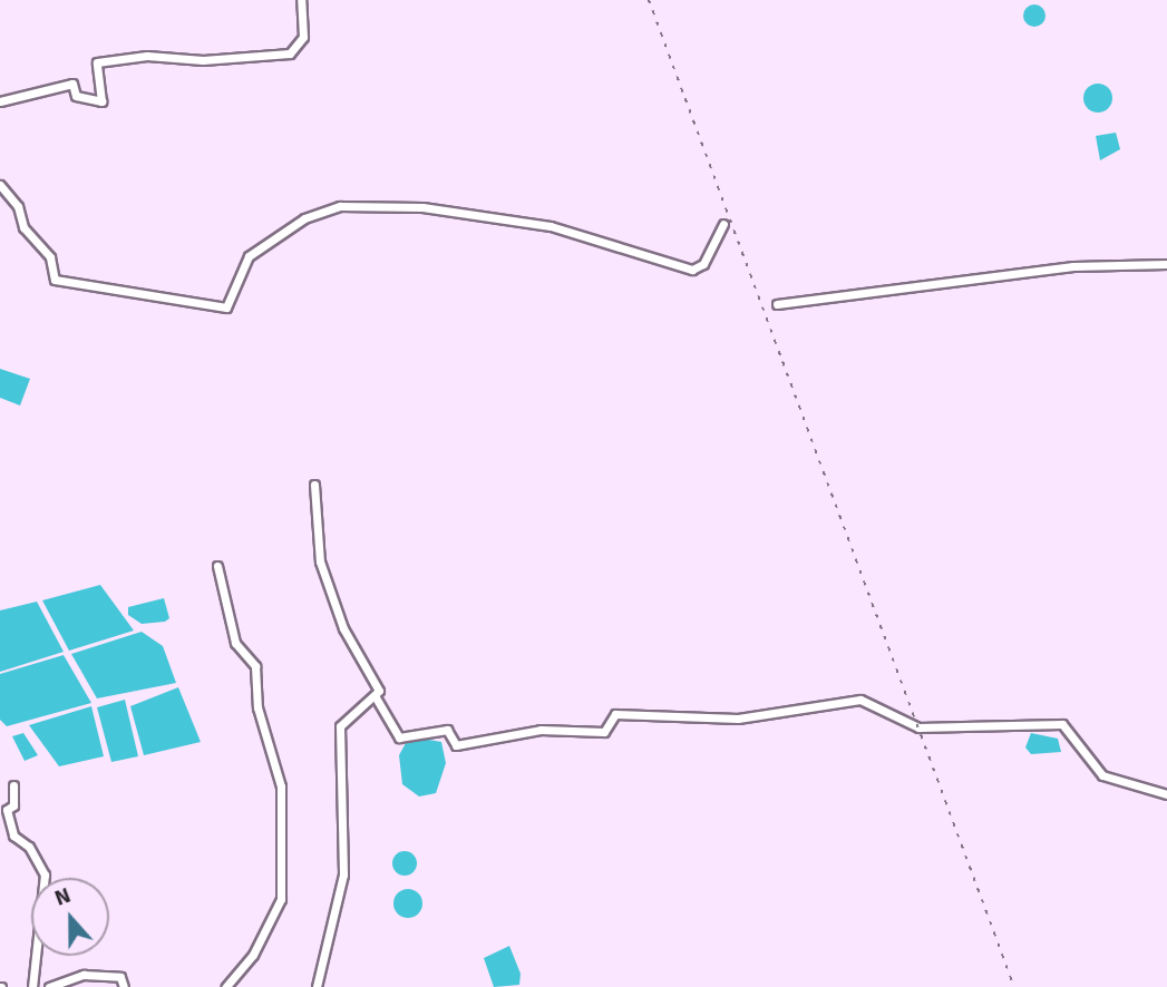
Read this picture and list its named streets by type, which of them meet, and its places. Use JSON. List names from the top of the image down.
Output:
{
  "north": "top"
}
